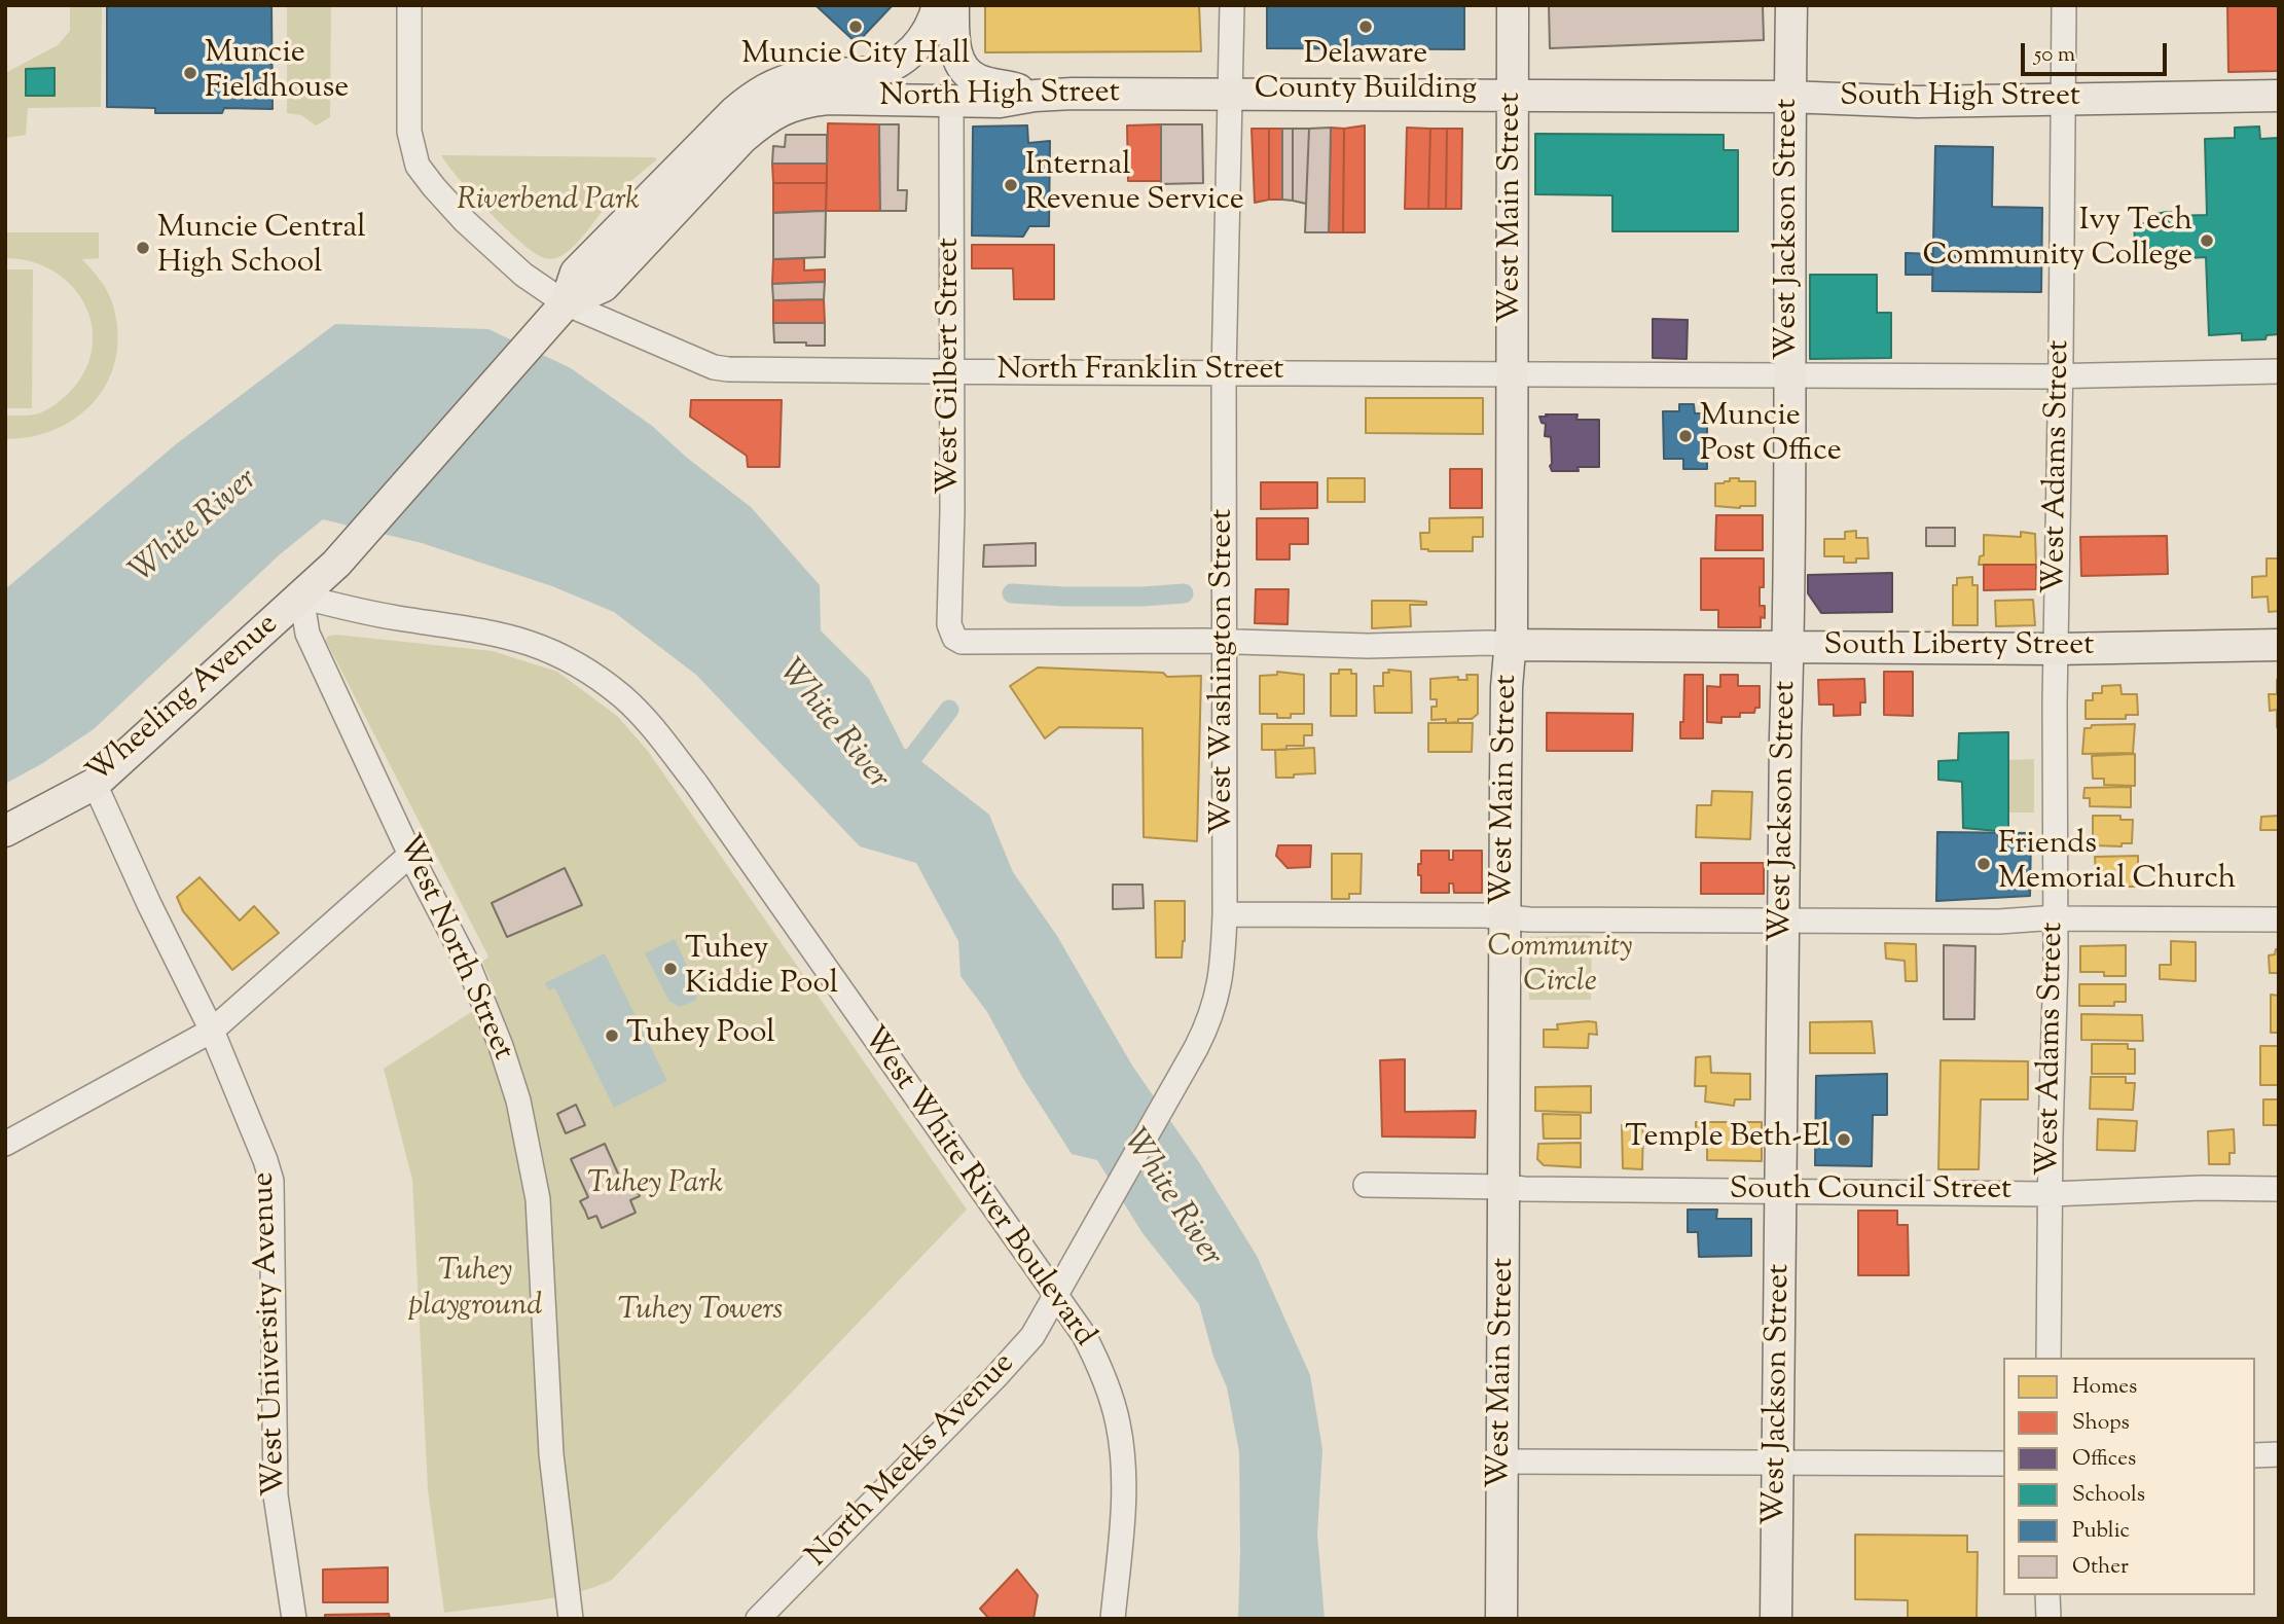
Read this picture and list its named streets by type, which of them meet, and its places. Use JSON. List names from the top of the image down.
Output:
{
  "streets": {
    "main road": [
      "North High Street",
      "South High Street",
      "West Main Street",
      "West Jackson Street",
      "South Liberty Street",
      "Wheeling Avenue"
    ],
    "street": [
      "West Gilbert Street",
      "North Franklin Street",
      "West Adams Street",
      "West Washington Street",
      "West North Street",
      "West White River Boulevard",
      "South Council Street",
      "West University Avenue",
      "North Meeks Avenue"
    ]
  },
  "crossings": [
    ["North High Street", "South High Street"],
    ["North High Street", "West Main Street"],
    ["North High Street", "West Gilbert Street"],
    ["North High Street", "North Franklin Street"],
    ["North High Street", "West Washington Street"],
    ["North High Street", "Wheeling Avenue"],
    ["South High Street", "West Main Street"],
    ["South High Street", "West Jackson Street"],
    ["South High Street", "West Adams Street"],
    ["West Main Street", "North Franklin Street"],
    ["West Main Street", "South Liberty Street"],
    ["West Main Street", "South Council Street"],
    ["West Jackson Street", "North Franklin Street"],
    ["West Jackson Street", "South Liberty Street"],
    ["West Jackson Street", "South Council Street"],
    ["West Gilbert Street", "North Franklin Street"],
    ["West Gilbert Street", "West Washington Street"],
    ["North Franklin Street", "West Adams Street"],
    ["North Franklin Street", "West Washington Street"],
    ["West Adams Street", "South Liberty Street"],
    ["West Adams Street", "South Council Street"],
    ["West Washington Street", "West White River Boulevard"],
    ["West Washington Street", "North Meeks Avenue"],
    ["Wheeling Avenue", "West North Street"],
    ["Wheeling Avenue", "West White River Boulevard"],
    ["Wheeling Avenue", "West University Avenue"],
    ["West North Street", "West White River Boulevard"],
    ["West White River Boulevard", "North Meeks Avenue"]
  ],
  "water": ["White River"],
  "parks": [
    "Riverbend Park",
    "Community Circle",
    "Tuhey Park",
    "Tuhey playground",
    "Tuhey Towers"
  ],
  "places": [
    "Muncie City Hall",
    "Delaware County Building",
    "Muncie Fieldhouse",
    "Internal Revenue Service",
    "Ivy Tech Community College",
    "Muncie Central High School",
    "Muncie Post Office",
    "Friends Memorial Church",
    "Tuhey Kiddie Pool",
    "Tuhey Pool",
    "Temple Beth-El"
  ],
  "legend": [
    "Homes",
    "Shops",
    "Offices",
    "Schools",
    "Public",
    "Other"
  ],
  "scale_bar": "50 m"
}
